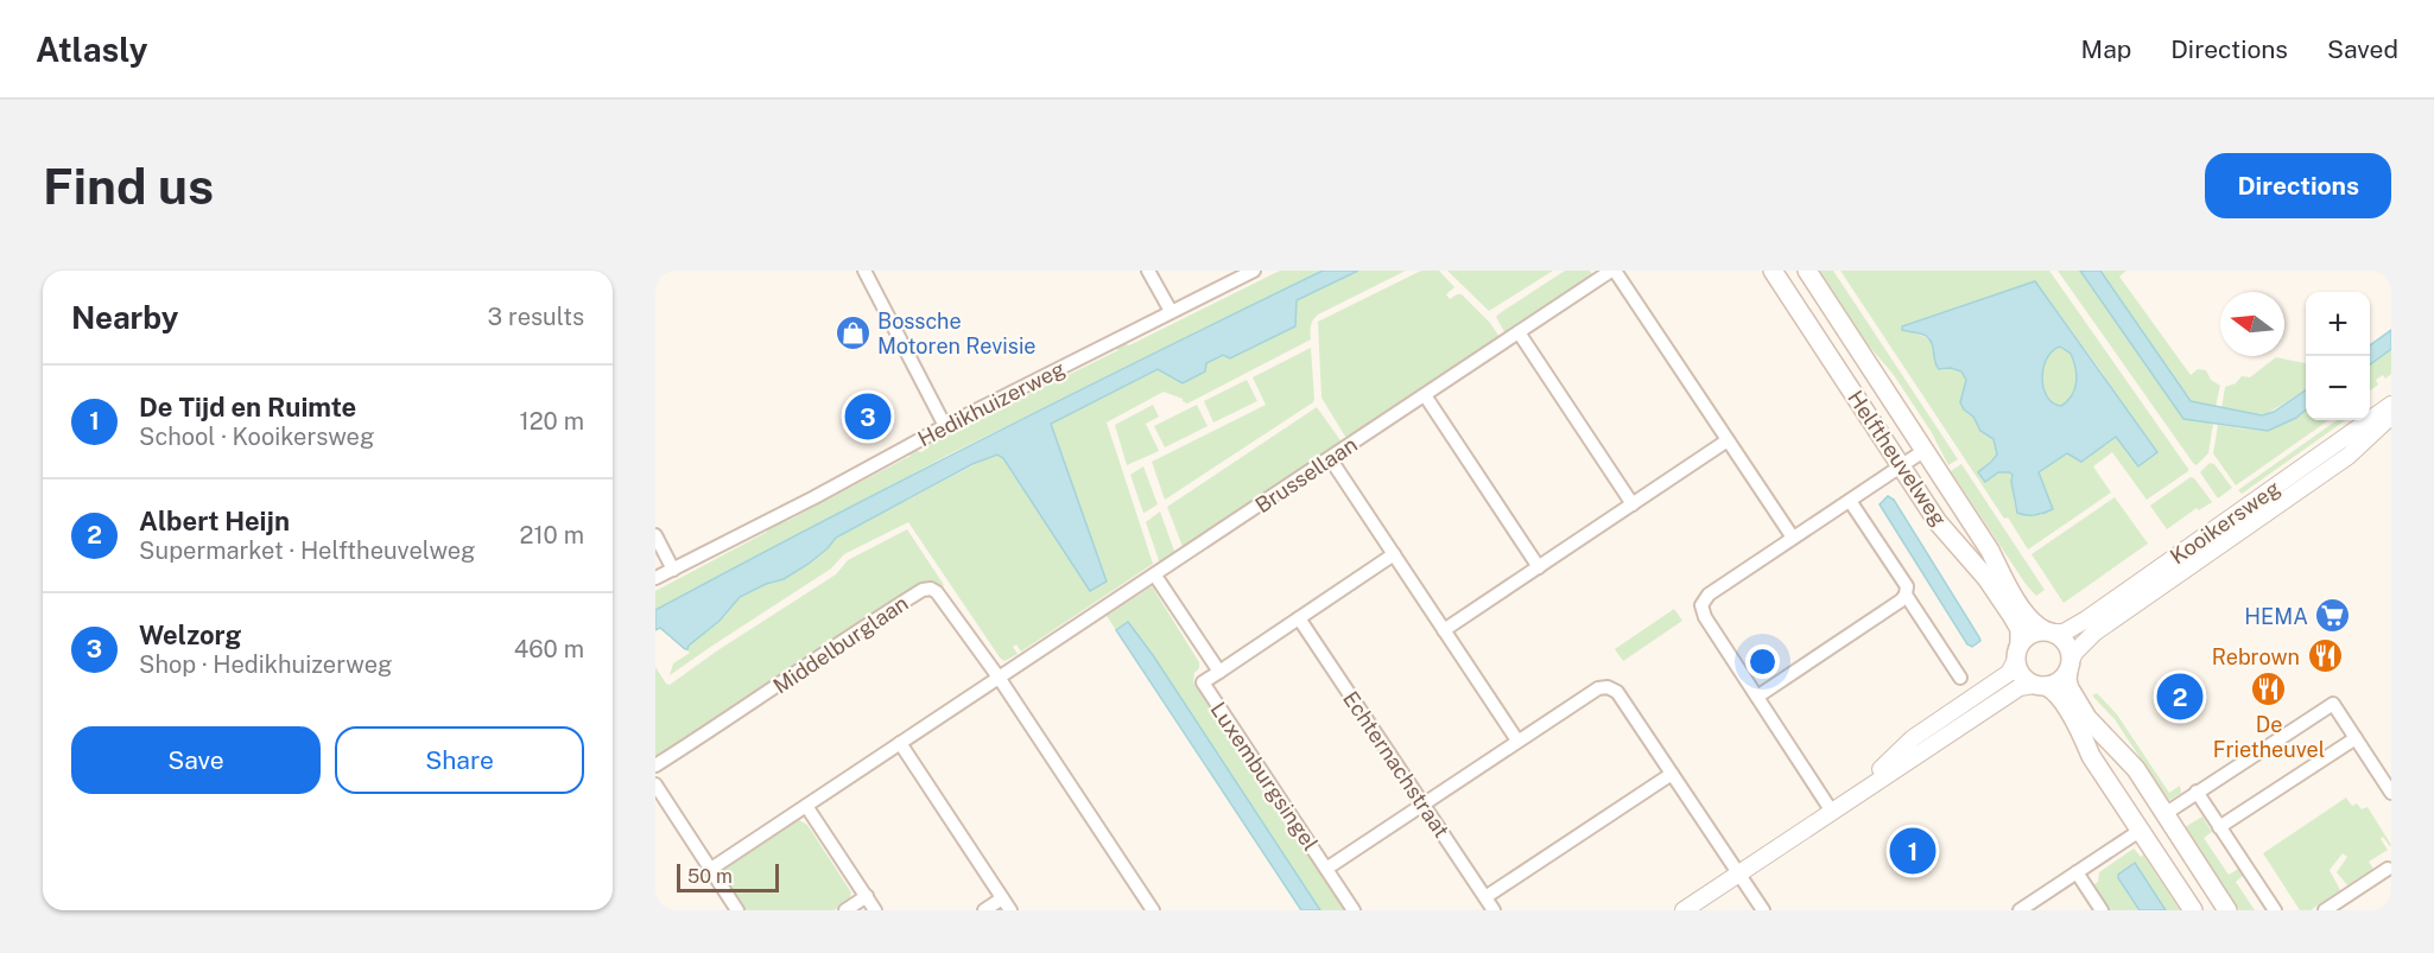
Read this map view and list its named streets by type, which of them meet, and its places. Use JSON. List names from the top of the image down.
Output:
{
  "streets": {
    "main road": ["Helftheuvelweg"],
    "street": [
      "Hedikhuizerweg",
      "Brussellaan",
      "Kooikersweg",
      "Middelburglaan",
      "Echternachstraat",
      "Luxemburgsingel"
    ]
  },
  "crossings": [
    ["Helftheuvelweg", "Kooikersweg"],
    ["Brussellaan", "Middelburglaan"],
    ["Brussellaan", "Luxemburgsingel"]
  ],
  "places": {
    "shop": ["Bossche Motoren Revisie"],
    "supermarket": ["HEMA"],
    "restaurant": ["Rebrown", "De Frietheuvel"]
  },
  "scale_bar": "50 m",
  "north": "left",
  "page": {
    "header": "Atlasly",
    "nav": ["Map", "Directions", "Saved"],
    "buttons": [
      "Directions",
      ["Save", "Share"]
    ],
    "title": "Find us",
    "heading": ["Nearby", "3 results"],
    "map_buttons": ["+", "−"],
    "list": [
      {
        "mark": "1",
        "name": "De Tijd en Ruimte",
        "note": "School · Kooikersweg",
        "value": "120 m"
      },
      {
        "mark": "2",
        "name": "Albert Heijn",
        "note": "Supermarket · Helftheuvelweg",
        "value": "210 m"
      },
      {
        "mark": "3",
        "name": "Welzorg",
        "note": "Shop · Hedikhuizerweg",
        "value": "460 m"
      }
    ],
    "pins": ["3", "2", "1"],
    "scale": "50 m"
  }
}
